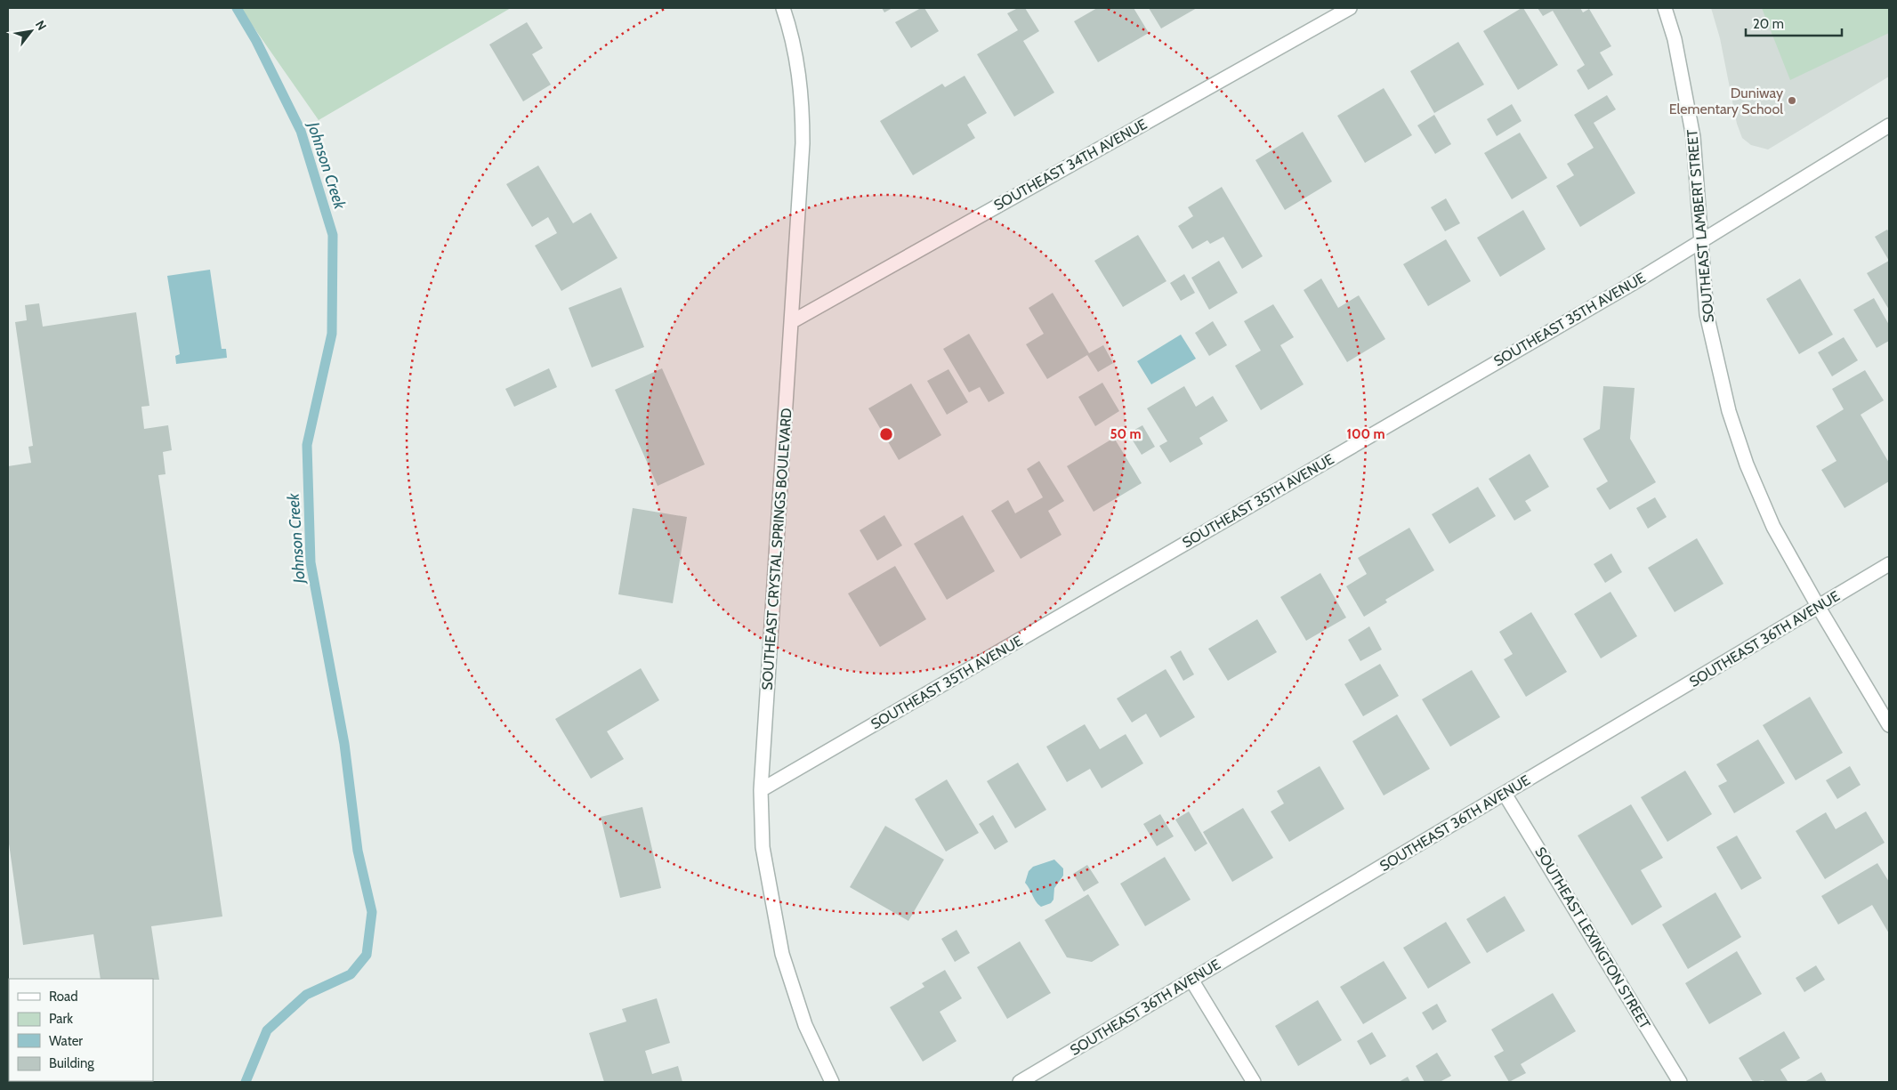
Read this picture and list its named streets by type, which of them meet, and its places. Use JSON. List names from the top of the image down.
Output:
{
  "streets": {
    "street": [
      "SOUTHEAST 34TH AVENUE",
      "SOUTHEAST LAMBERT STREET",
      "SOUTHEAST 35TH AVENUE",
      "SOUTHEAST CRYSTAL SPRINGS BOULEVARD",
      "SOUTHEAST 36TH AVENUE",
      "SOUTHEAST LEXINGTON STREET"
    ]
  },
  "crossings": [
    ["SOUTHEAST 34TH AVENUE", "SOUTHEAST CRYSTAL SPRINGS BOULEVARD"],
    ["SOUTHEAST LAMBERT STREET", "SOUTHEAST 35TH AVENUE"],
    ["SOUTHEAST LAMBERT STREET", "SOUTHEAST 36TH AVENUE"],
    ["SOUTHEAST 35TH AVENUE", "SOUTHEAST CRYSTAL SPRINGS BOULEVARD"],
    ["SOUTHEAST 36TH AVENUE", "SOUTHEAST LEXINGTON STREET"]
  ],
  "water": ["Johnson Creek"],
  "places": ["Duniway Elementary School"],
  "legend": [
    "Road",
    "Park",
    "Water",
    "Building"
  ],
  "scale_bar": "20 m",
  "north": "top right",
  "rings": ["50 m", "100 m"]
}
